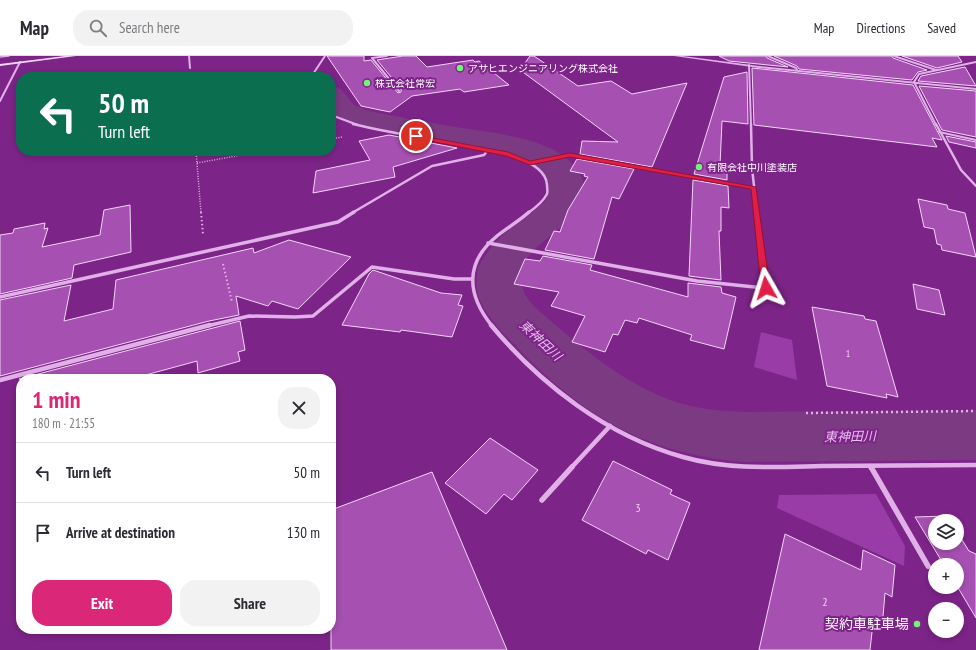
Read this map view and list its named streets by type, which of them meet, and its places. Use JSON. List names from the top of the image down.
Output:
{
  "water": ["東神田川"],
  "places": [
    "アサヒエンジニアリング株式会社",
    "株式会社常宏",
    "有限会社中川塗装店",
    "契約車駐車場"
  ],
  "house_numbers": ["1", "3", "2"],
  "page": {
    "header": "Map",
    "search": "Search here",
    "nav": ["Map", "Directions", "Saved"],
    "turn": ["50 m", "Turn left"],
    "heading": ["1 min", "180 m · 21:55"],
    "list": [
      {
        "name": "Turn left",
        "value": "50 m"
      },
      {
        "name": "Arrive at destination",
        "value": "130 m"
      }
    ],
    "map_buttons": ["+", "−"],
    "buttons": ["Exit", "Share"]
  }
}
